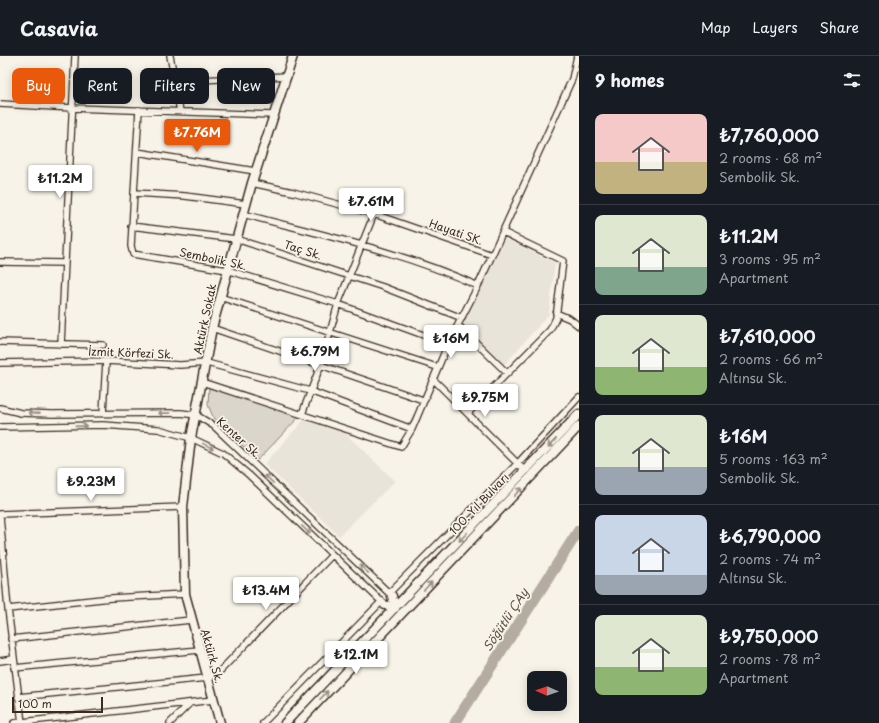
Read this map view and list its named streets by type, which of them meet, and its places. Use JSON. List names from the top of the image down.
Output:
{
  "streets": {
    "main road": ["Aktürk Sokak", "100. Yıl Bulvarı", "Aktürk Sk."],
    "street": [
      "Hayati SK.",
      "Taç Sk.",
      "Sembolik Sk.",
      "İzmit Körfezi Sk.",
      "Kenter Sk."
    ]
  },
  "crossings": [
    ["Hayati SK.", "Aktürk Sokak"],
    ["Taç Sk.", "Sembolik Sk."],
    ["Taç Sk.", "Aktürk Sokak"],
    ["Sembolik Sk.", "Aktürk Sokak"],
    ["Aktürk Sokak", "İzmit Körfezi Sk."],
    ["Aktürk Sokak", "Kenter Sk."],
    ["Aktürk Sokak", "Aktürk Sk."]
  ],
  "water": ["Söğütlü ÇAy"],
  "scale_bar": "100 m",
  "north": "left",
  "page": {
    "header": "Casavia",
    "nav": ["Map", "Layers", "Share"],
    "heading": "9 homes",
    "chip": [
      "Buy",
      "Rent",
      "Filters",
      "New"
    ],
    "list": [
      {
        "name": "₺7,760,000",
        "note": "2 rooms · 68 m² · Sembolik Sk."
      },
      {
        "name": "₺11.2M",
        "note": "3 rooms · 95 m² · Apartment"
      },
      {
        "name": "₺7,610,000",
        "note": "2 rooms · 66 m² · Altınsu Sk."
      },
      {
        "name": "₺16M",
        "note": "5 rooms · 163 m² · Sembolik Sk."
      },
      {
        "name": "₺6,790,000",
        "note": "2 rooms · 74 m² · Altınsu Sk."
      },
      {
        "name": "₺9,750,000",
        "note": "2 rooms · 78 m² · Apartment"
      }
    ],
    "price": [
      "₺7.76M",
      "₺11.2M",
      "₺7.61M",
      "₺16M",
      "₺6.79M",
      "₺9.75M",
      "₺9.23M",
      "₺13.4M",
      "₺12.1M"
    ],
    "scale": "100 m"
  }
}
